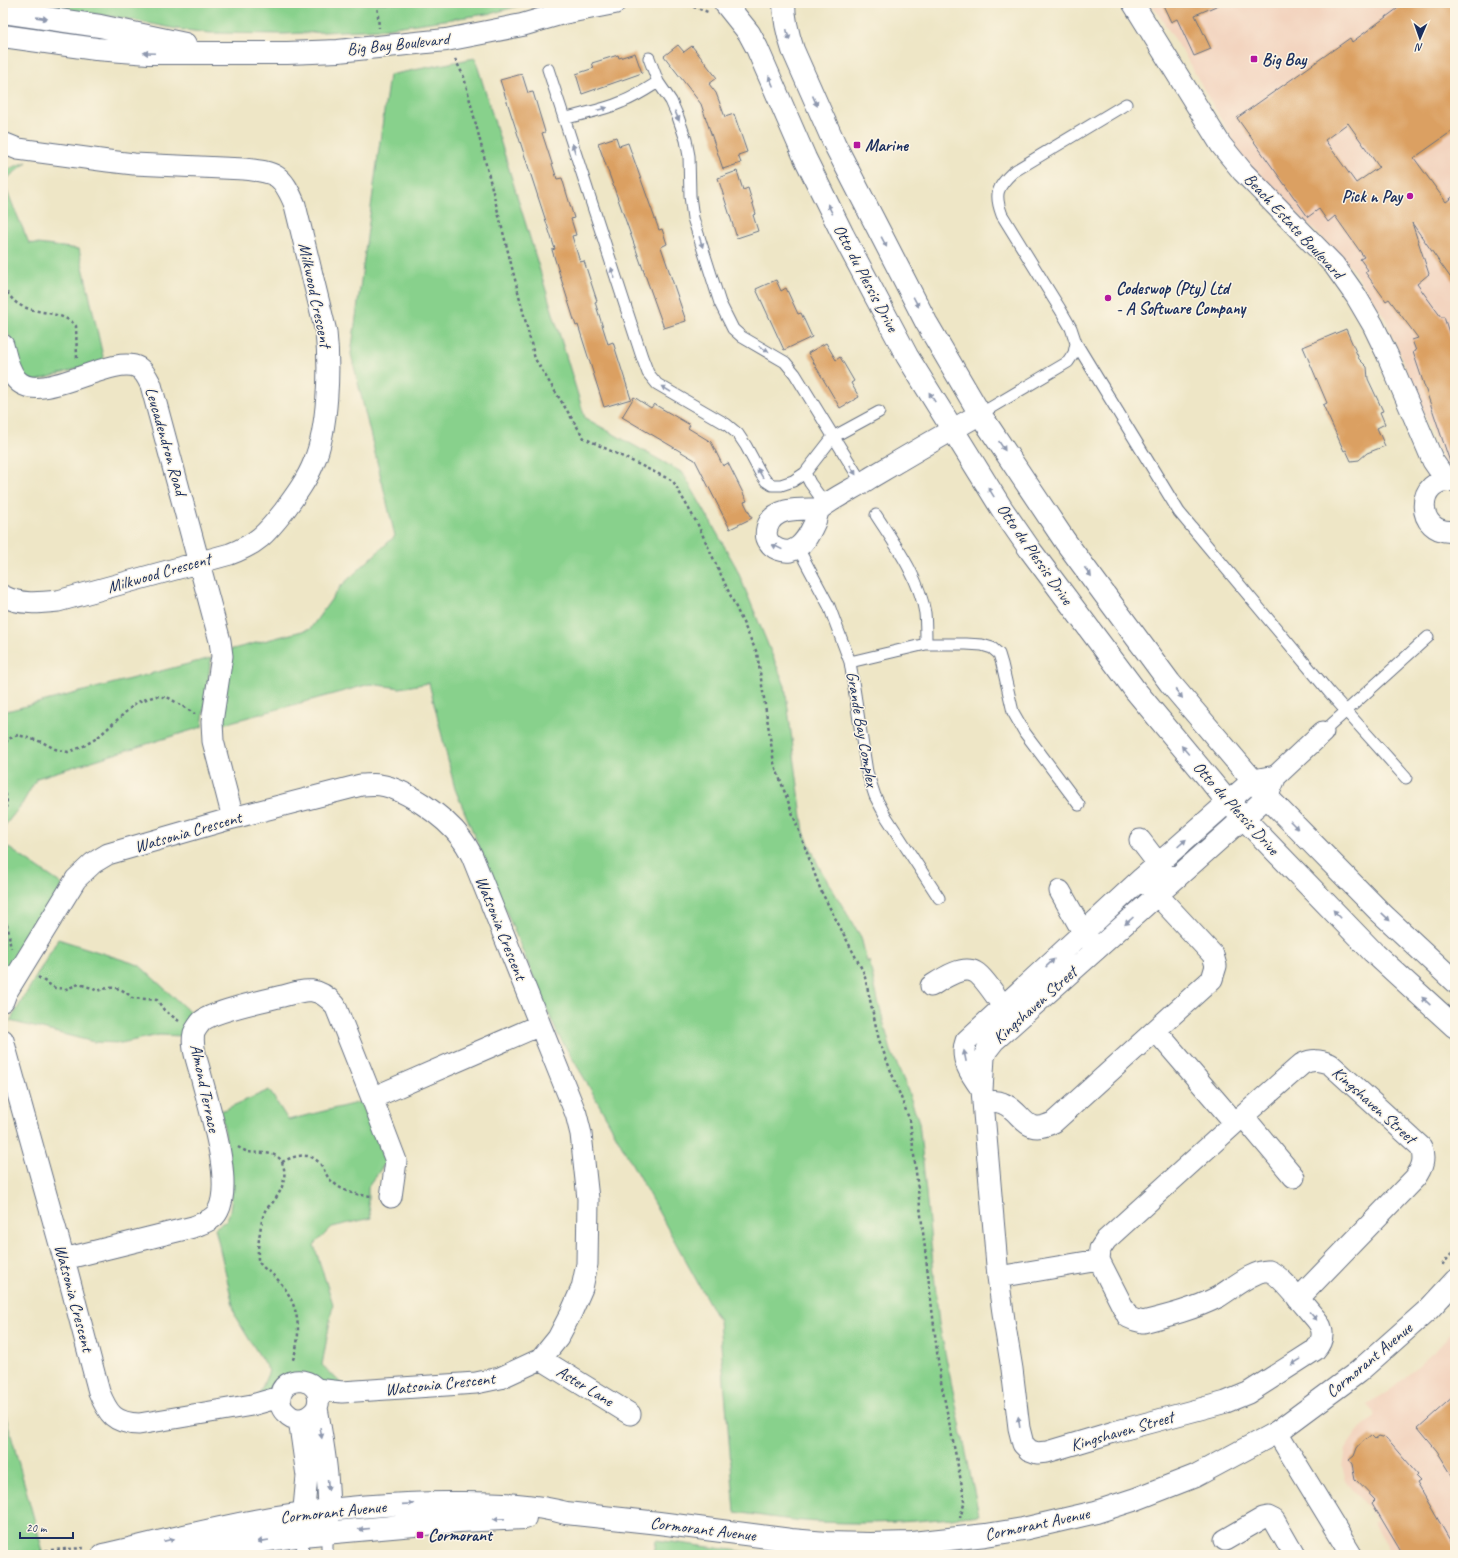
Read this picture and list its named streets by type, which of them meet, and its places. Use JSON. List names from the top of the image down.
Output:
{
  "streets": {
    "main road": ["Big Bay Boulevard", "Otto du Plessis Drive", "Cormorant Avenue"],
    "street": [
      "Beach Estate Boulevard",
      "Milkwood Crescent",
      "Leucadendron Road",
      "Watsonia Crescent",
      "Kingshaven Street",
      "Almond Terrace",
      "Aster Lane"
    ],
    "lane": ["Grande Bay Complex"]
  },
  "crossings": [
    ["Otto du Plessis Drive", "Kingshaven Street"],
    ["Milkwood Crescent", "Leucadendron Road"],
    ["Leucadendron Road", "Watsonia Crescent"],
    ["Watsonia Crescent", "Almond Terrace"],
    ["Watsonia Crescent", "Aster Lane"]
  ],
  "places": {
    "transit": ["Big Bay", "Marine", "Cormorant"],
    "other": ["Pick n Pay", "Codeswop (Pty) Ltd - A Software Company"]
  },
  "scale_bar": "20 m",
  "north": "bottom"
}
